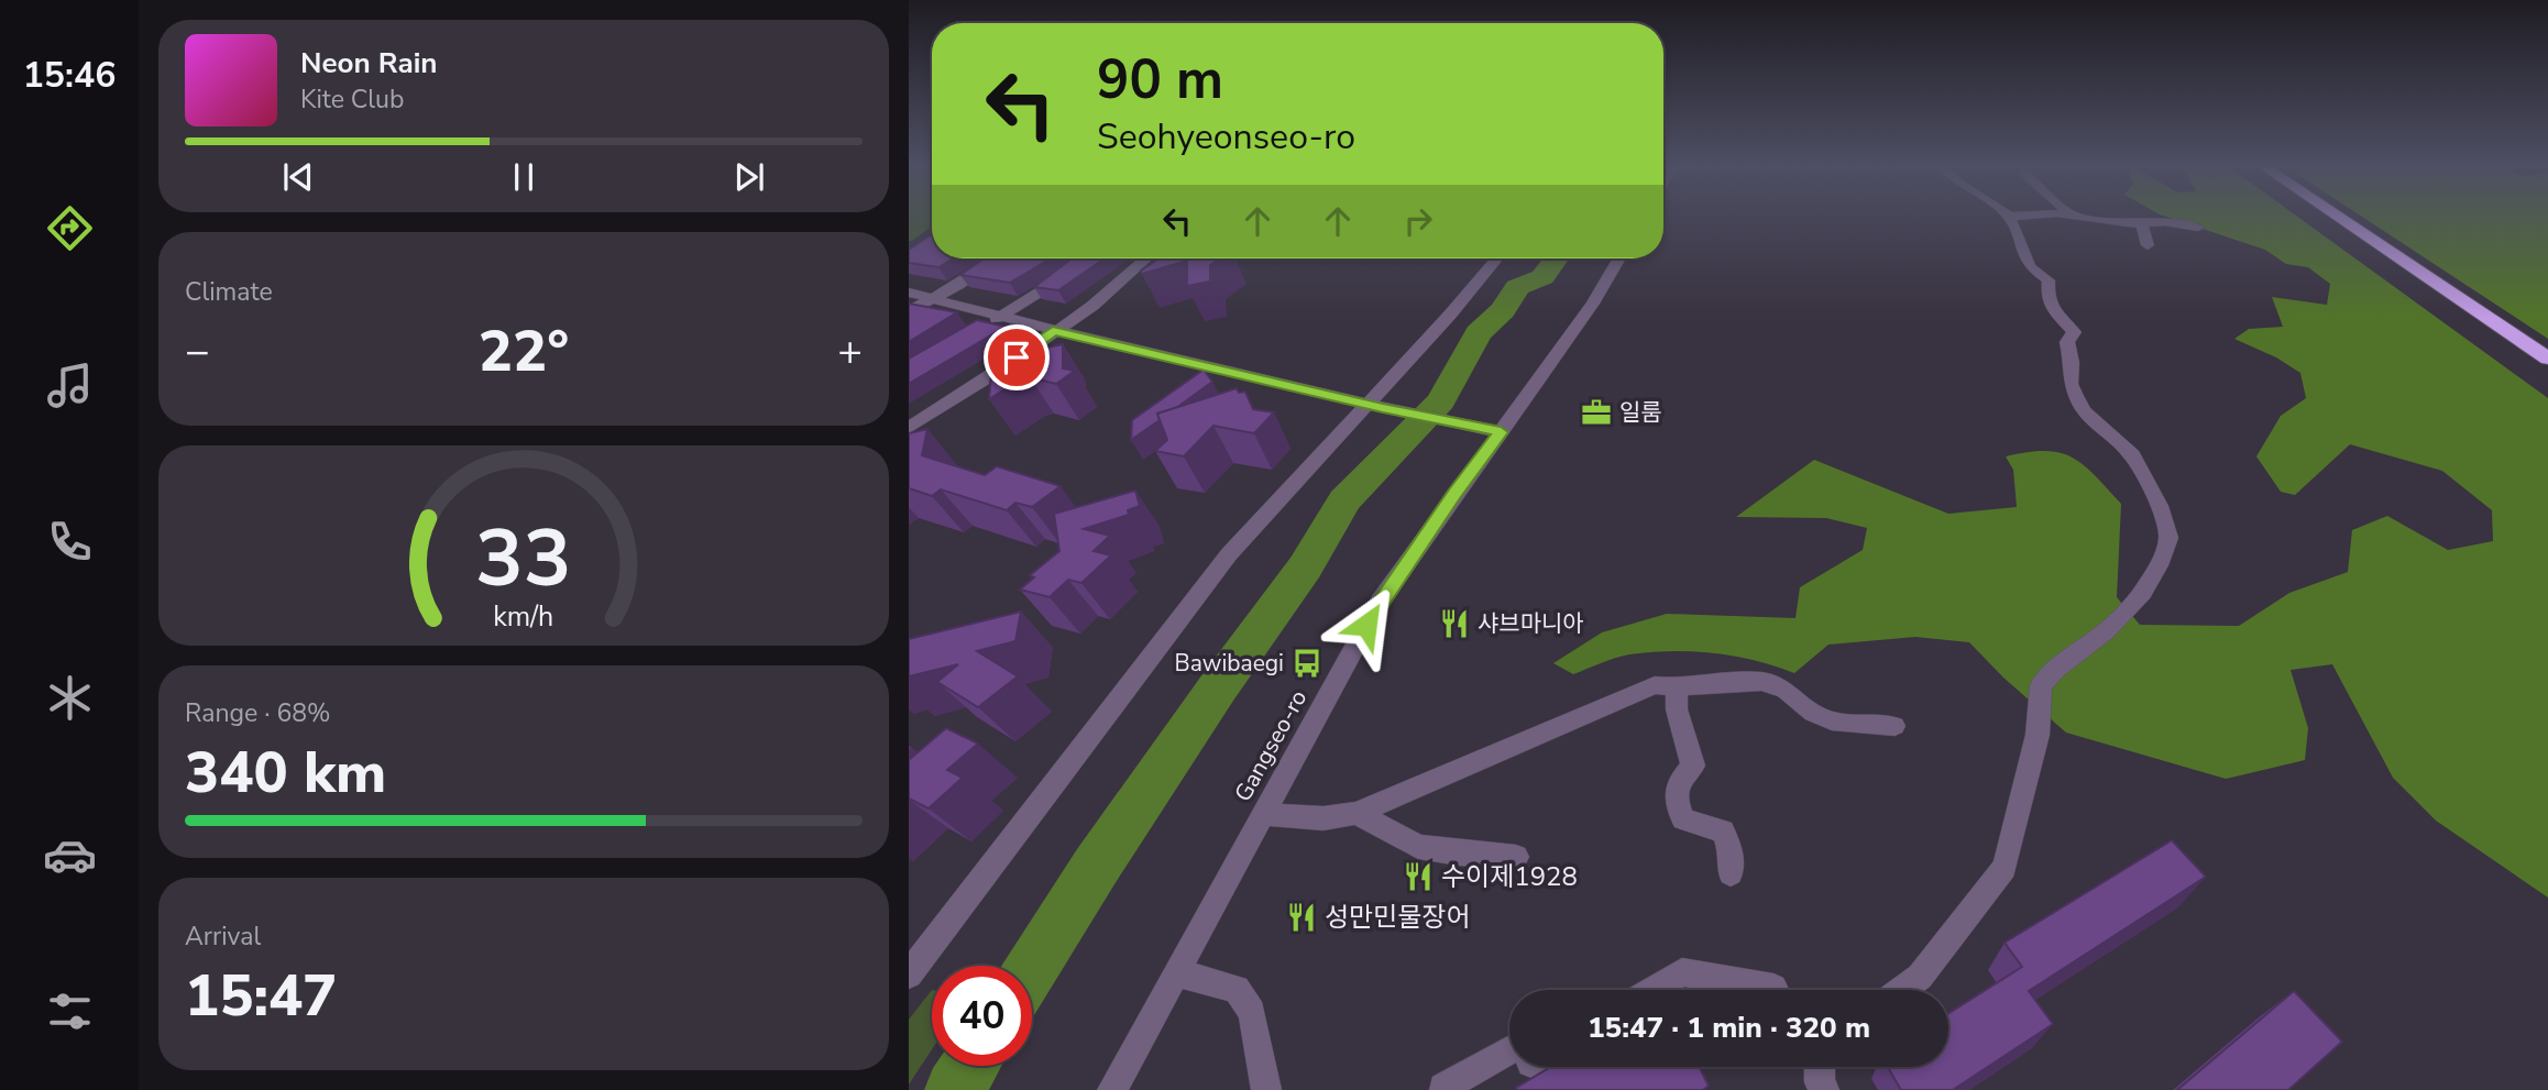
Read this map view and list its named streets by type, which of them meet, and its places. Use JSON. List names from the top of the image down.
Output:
{
  "streets": {
    "street": ["Gangseo-ro"]
  },
  "places": {
    "office": ["일룸"],
    "restaurant": ["샤브마니아", "수이제1928", "성만민물장어"],
    "bus stop": ["Bawibaegi"]
  },
  "page": {
    "tabs": "15:46",
    "turn": ["90 m", "Seohyeonseo-ro"],
    "song": ["Neon Rain", "Kite Club"],
    "tile": [
      "Climate",
      ["Range · 68%", "340 km"],
      ["Arrival", "15:47"]
    ],
    "heat": ["−", "22°", "+"],
    "limit": "40",
    "trip": "15:47 · 1 min · 320 m",
    "gauge": ["33", "km/h"]
  }
}
